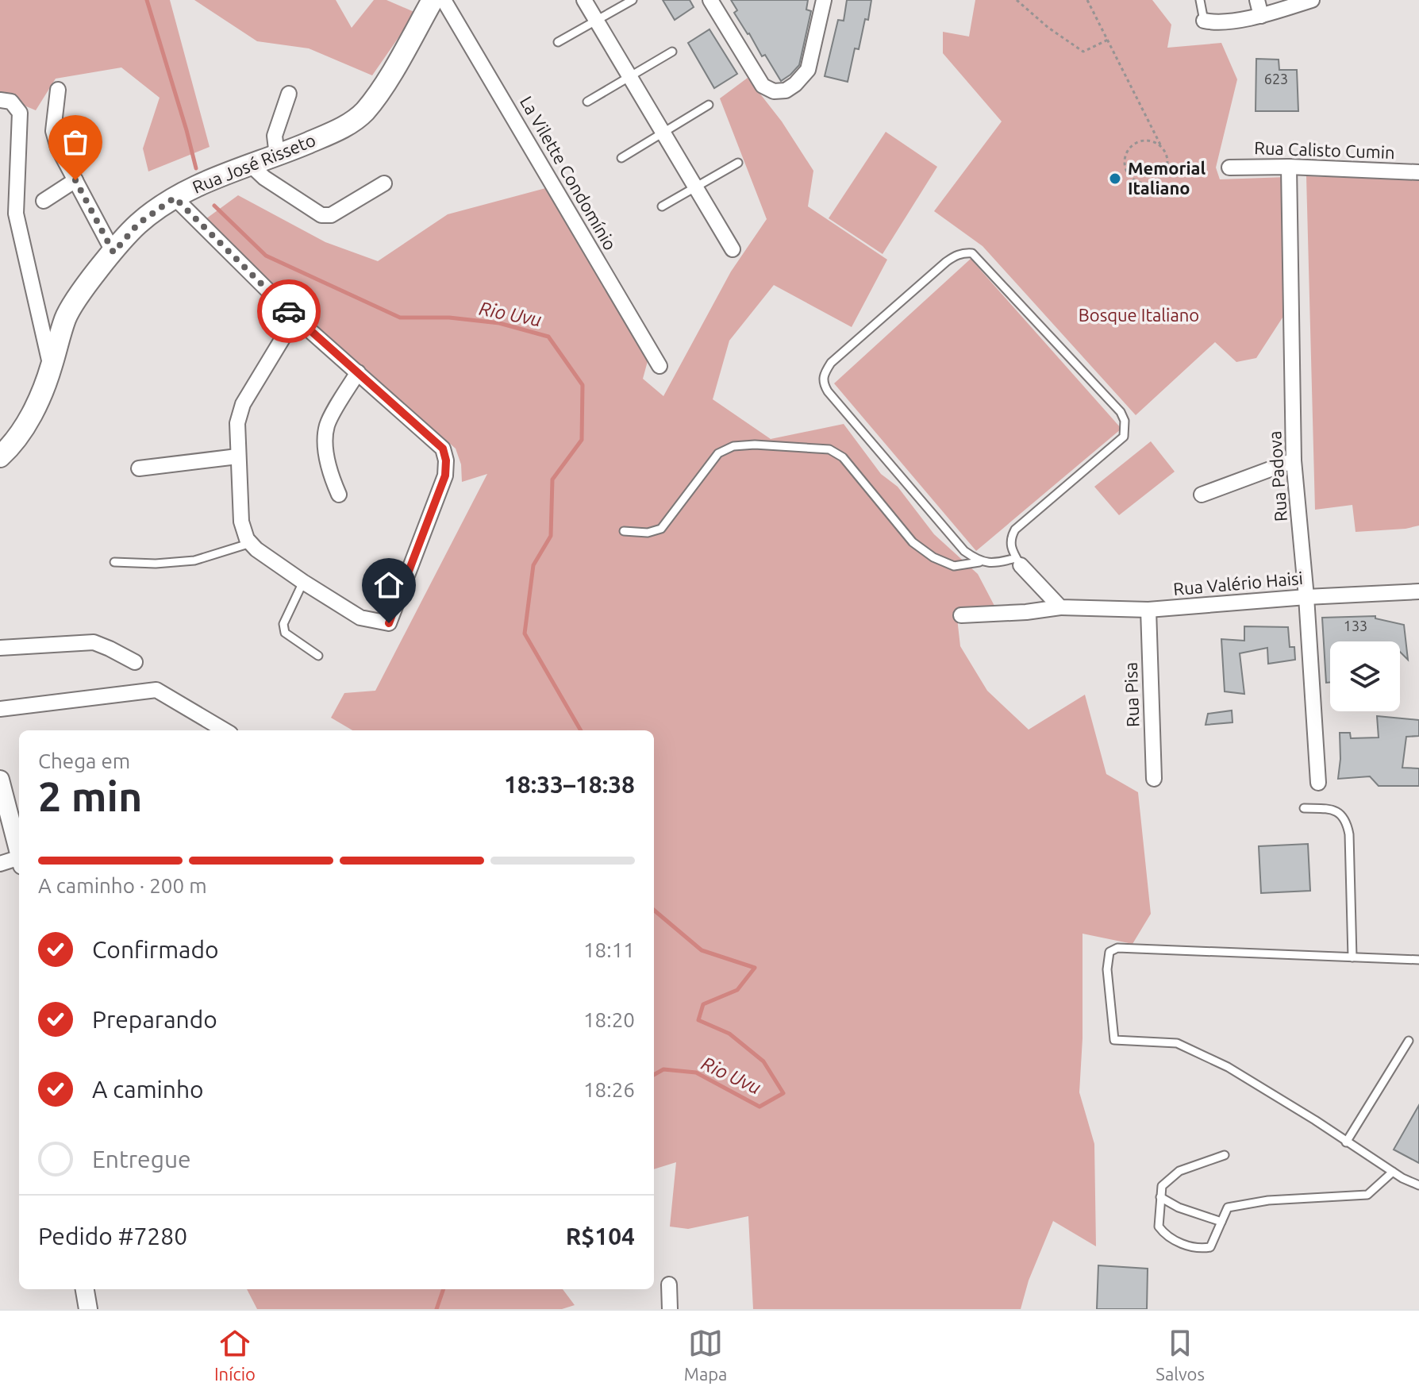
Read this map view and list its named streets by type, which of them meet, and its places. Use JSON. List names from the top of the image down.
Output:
{
  "streets": {
    "main road": ["Rua José Risseto"],
    "street": [
      "Rua Calisto Cumin",
      "La Vilette Condomínio",
      "Rua Padova",
      "Rua Valério Haisi",
      "Rua Pisa"
    ]
  },
  "crossings": [
    ["Rua Calisto Cumin", "Rua Padova"],
    ["Rua Padova", "Rua Valério Haisi"],
    ["Rua Valério Haisi", "Rua Pisa"]
  ],
  "water": ["Rio Uvu"],
  "parks": ["Bosque Italiano"],
  "places": ["Memorial Italiano"],
  "house_numbers": ["623", "133"],
  "page": {
    "heading": ["2 min", "Chega em", "18:33–18:38"],
    "panel": ["Pedido #7280", "R$104"],
    "bar": "A caminho · 200 m",
    "list": [
      ["Confirmado", "18:11"],
      ["Preparando", "18:20"],
      ["A caminho", "18:26"],
      "Entregue"
    ],
    "tabs": ["Início", "Mapa", "Salvos"]
  }
}
